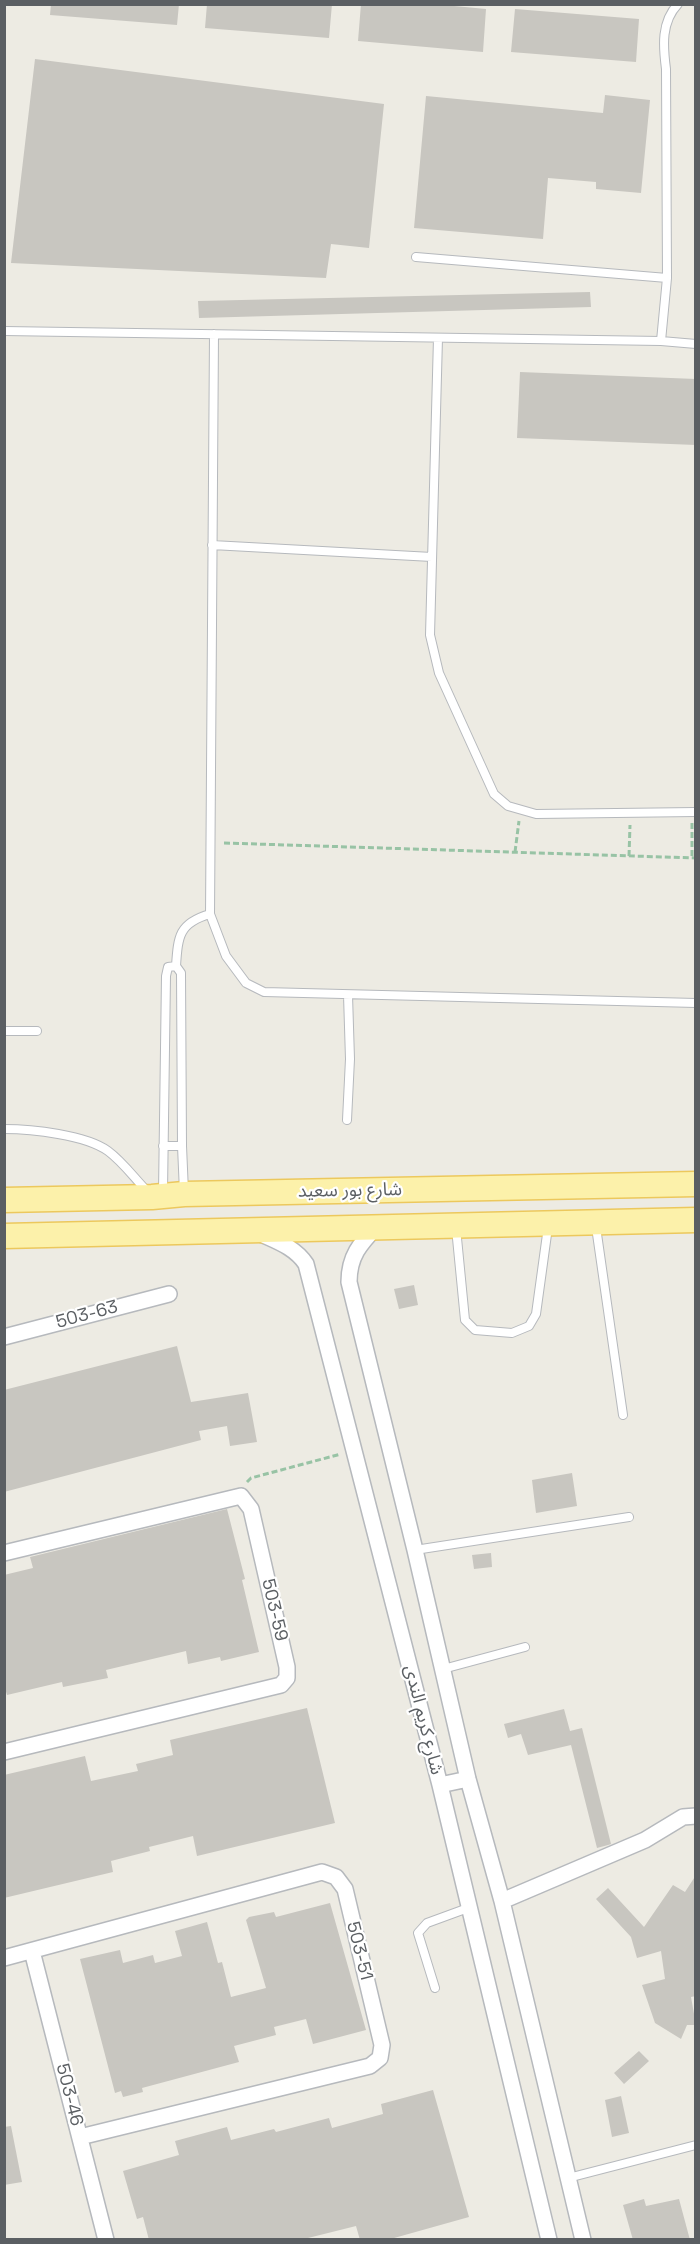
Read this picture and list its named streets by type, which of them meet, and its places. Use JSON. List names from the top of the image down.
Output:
{
  "streets": {
    "main road": ["شارع بور سعيد"],
    "street": [
      "503-63",
      "503-59",
      "شارع كريم الندى",
      "503-51",
      "503-46"
    ]
  },
  "crossings": [
    ["شارع بور سعيد", "شارع كريم الندى"],
    ["503-51", "503-46"]
  ]
}
